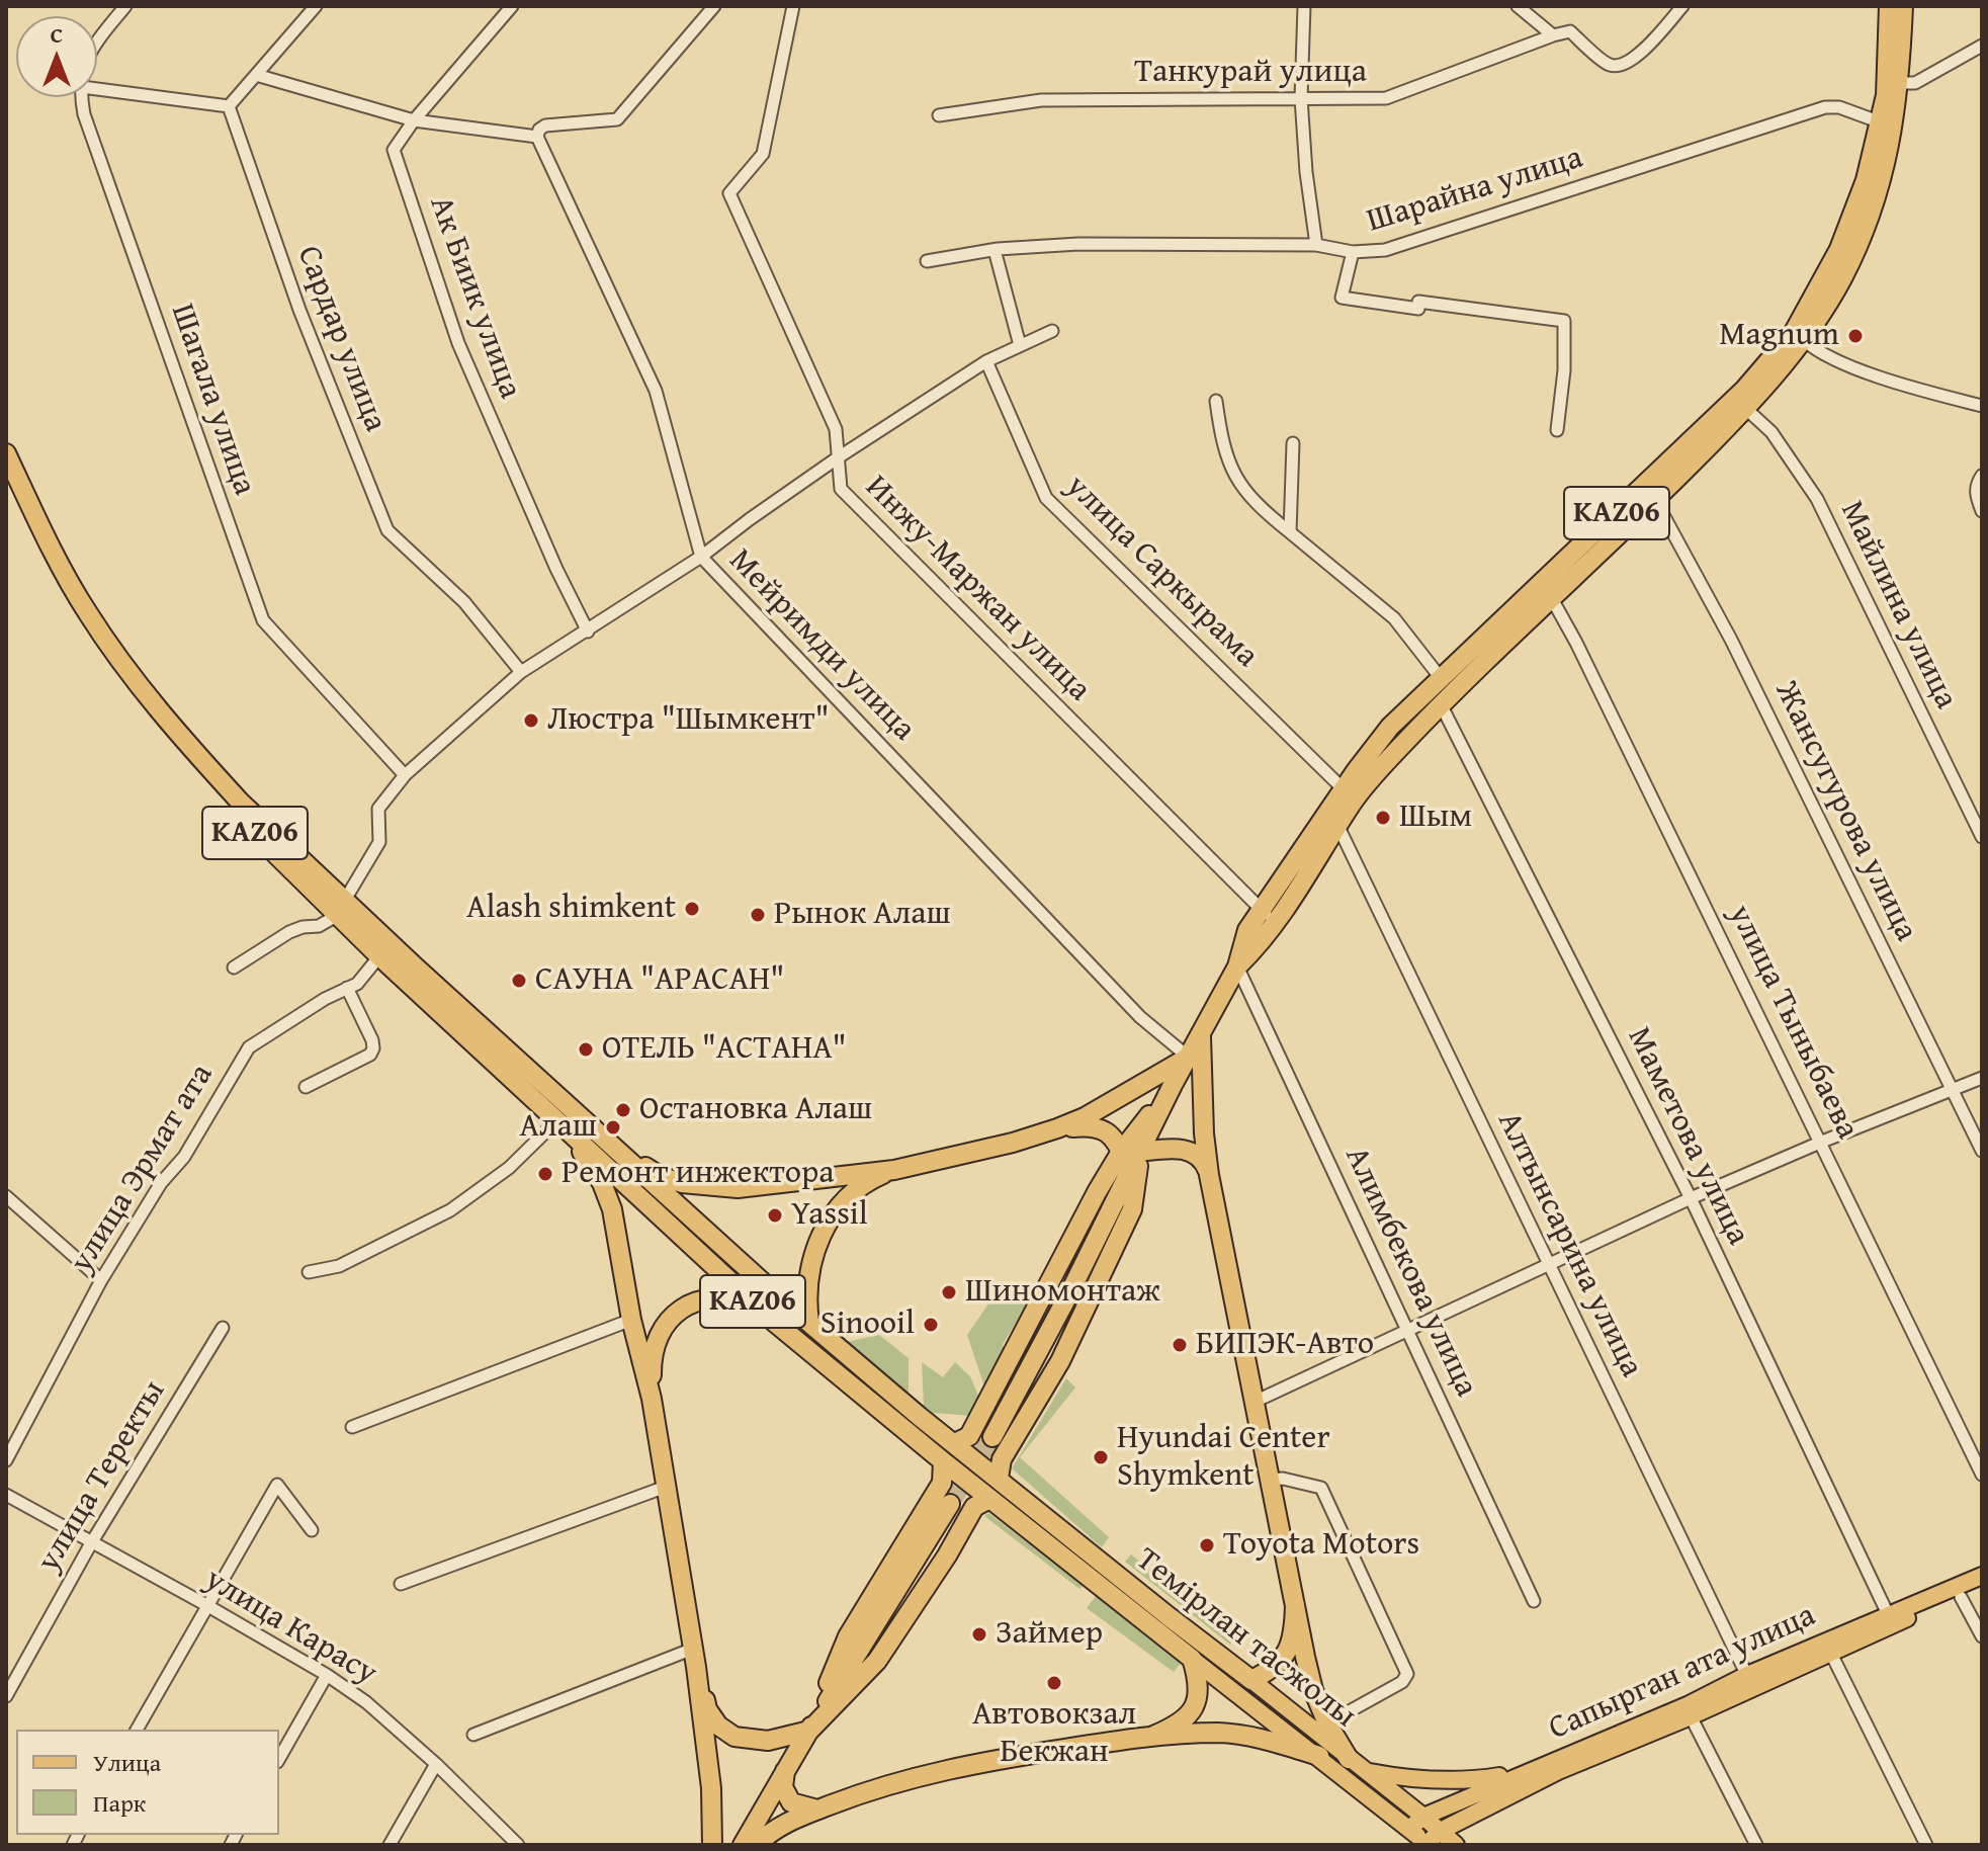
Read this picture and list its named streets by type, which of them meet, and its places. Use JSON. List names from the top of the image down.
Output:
{
  "streets": {
    "highway": ["KАZ06", "Темірлан тасжолы"],
    "main road": ["Сапырган ата улица"],
    "street": [
      "Танкурай улица",
      "Шарайна улица",
      "Ак Биик улица",
      "Сардар улица",
      "Шагала улица",
      "улица Саркырама",
      "Инжу-Маржан улица",
      "Майлина улица",
      "Мейримди улица",
      "Жансугурова улица",
      "улица Тыныбаева",
      "Маметова улица",
      "улица Эрмат ата",
      "Алтынсарина улица",
      "Алимбекова улица",
      "улица Теректы",
      "улица Карасу"
    ]
  },
  "crossings": [
    ["Шарайна улица", "KАZ06"],
    ["KАZ06", "улица Саркырама"],
    ["KАZ06", "Инжу-Маржан улица"],
    ["KАZ06", "Майлина улица"],
    ["KАZ06", "Мейримди улица"],
    ["KАZ06", "Жансугурова улица"],
    ["KАZ06", "улица Тыныбаева"],
    ["KАZ06", "Маметова улица"],
    ["KАZ06", "улица Эрмат ата"],
    ["KАZ06", "Алтынсарина улица"],
    ["KАZ06", "Алимбекова улица"],
    ["KАZ06", "Темірлан тасжолы"],
    ["Маметова улица", "Сапырган ата улица"],
    ["Алтынсарина улица", "Сапырган ата улица"],
    ["улица Теректы", "улица Карасу"],
    ["Темірлан тасжолы", "Сапырган ата улица"]
  ],
  "places": [
    "Magnum",
    "Люстра \"Шымкент\"",
    "Шым",
    "Alash shimkent",
    "Рынок Алаш",
    "САУНА \"АРАСАН\"",
    "ОТЕЛЬ \"АСТАНА\"",
    "Остановка Алаш",
    "Алаш",
    "Ремонт инжектора",
    "Yassil",
    "Шиномонтаж",
    "Sinooil",
    "БИПЭК-Авто",
    "Hyundai Center Shymkent",
    "Toyota Motors",
    "Займер",
    "Автовокзал Бекжан"
  ],
  "legend": ["Улица", "Парк"],
  "north": "top"
}
